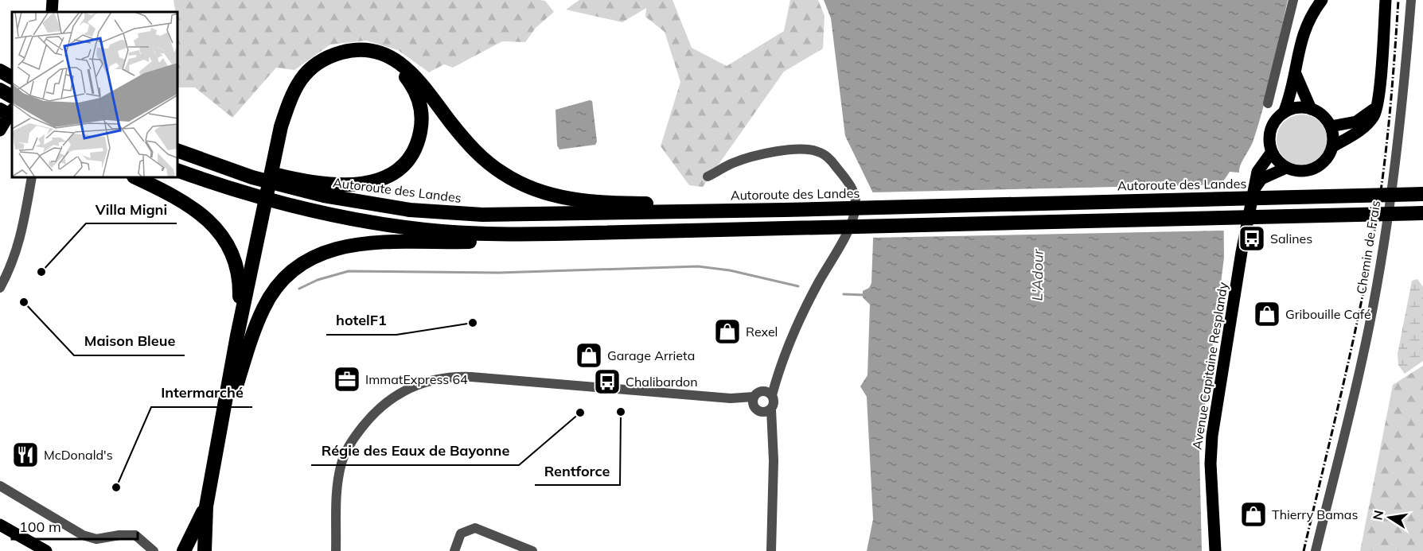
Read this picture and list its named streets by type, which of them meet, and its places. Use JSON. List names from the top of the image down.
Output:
{
  "streets": {
    "highway": ["Autoroute des Landes"],
    "main road": ["Avenue Capitaine Resplandy"],
    "street": ["Chemin de Frais"]
  },
  "water": ["L'Adour"],
  "places": {
    "bus stop": ["Salines", "Chalibardon"],
    "other": [
      "Villa Migni",
      "Maison Bleue",
      "hotelF1",
      "Rentforce",
      "Régie des Eaux de Bayonne",
      "Intermarché"
    ],
    "shop": [
      "Gribouille Café",
      "Rexel",
      "Garage Arrieta",
      "Thierry Bamas"
    ],
    "office": ["ImmatExpress 64"],
    "restaurant": ["McDonald's"]
  },
  "scale_bar": "100 m",
  "north": "left"
}
